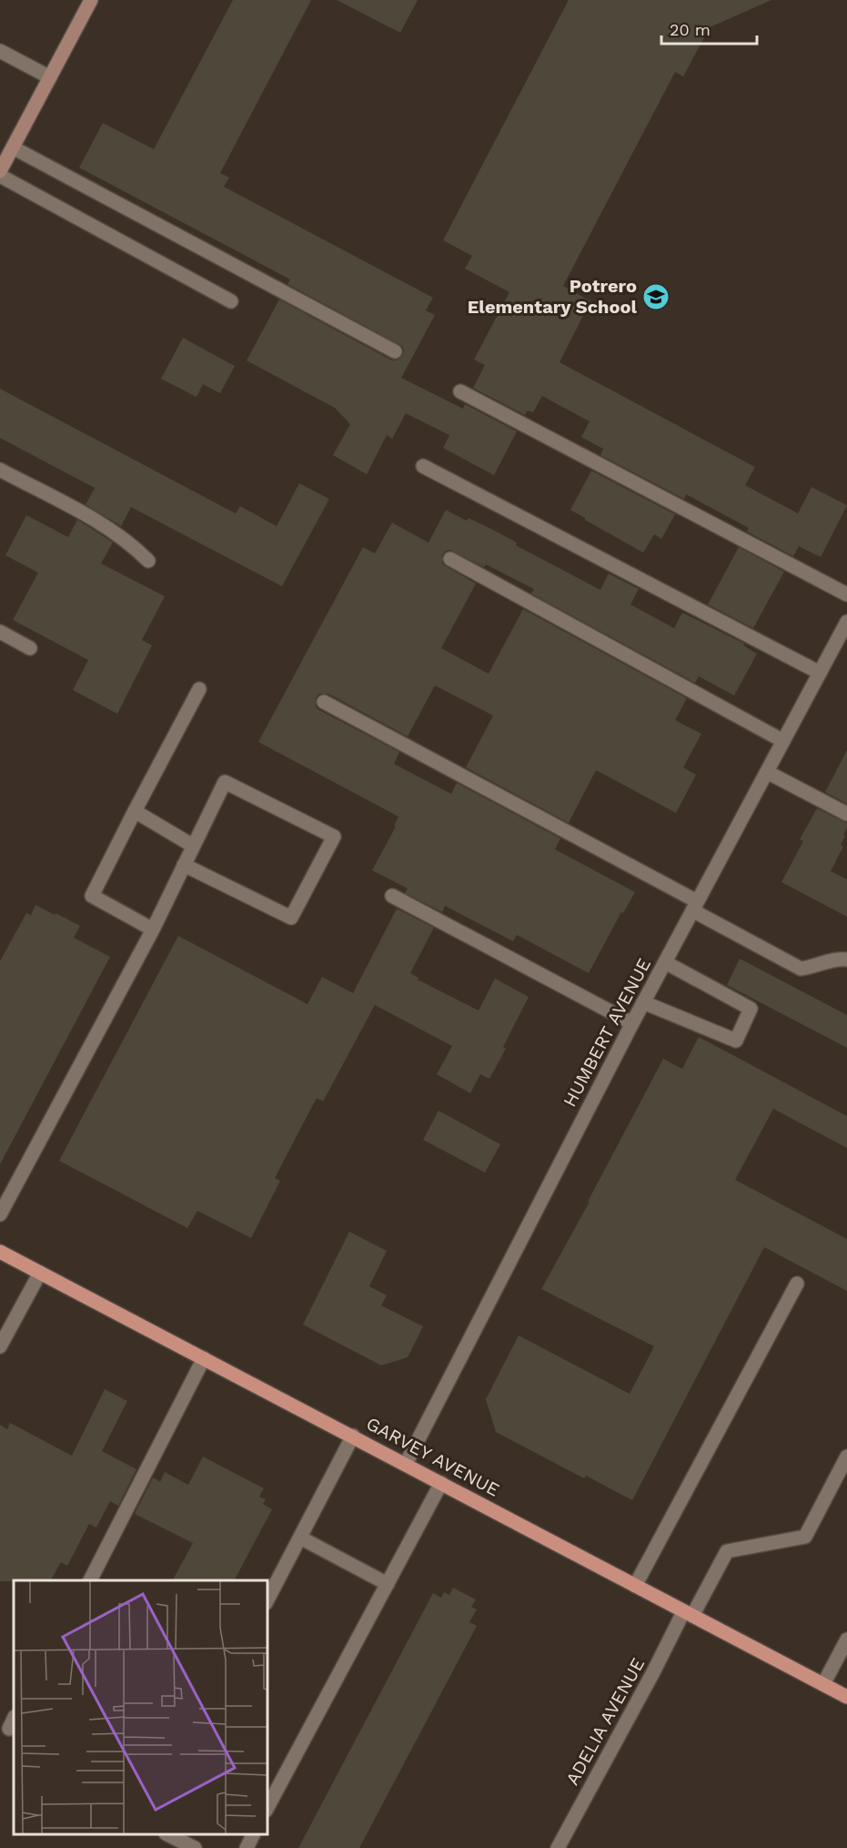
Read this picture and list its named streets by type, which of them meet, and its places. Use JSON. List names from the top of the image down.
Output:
{
  "streets": {
    "main road": ["GARVEY AVENUE"],
    "street": ["HUMBERT AVENUE", "ADELIA AVENUE"]
  },
  "crossings": [
    ["HUMBERT AVENUE", "GARVEY AVENUE"],
    ["GARVEY AVENUE", "ADELIA AVENUE"]
  ],
  "places": {
    "school or university": ["Potrero Elementary School"]
  },
  "scale_bar": "20 m"
}
